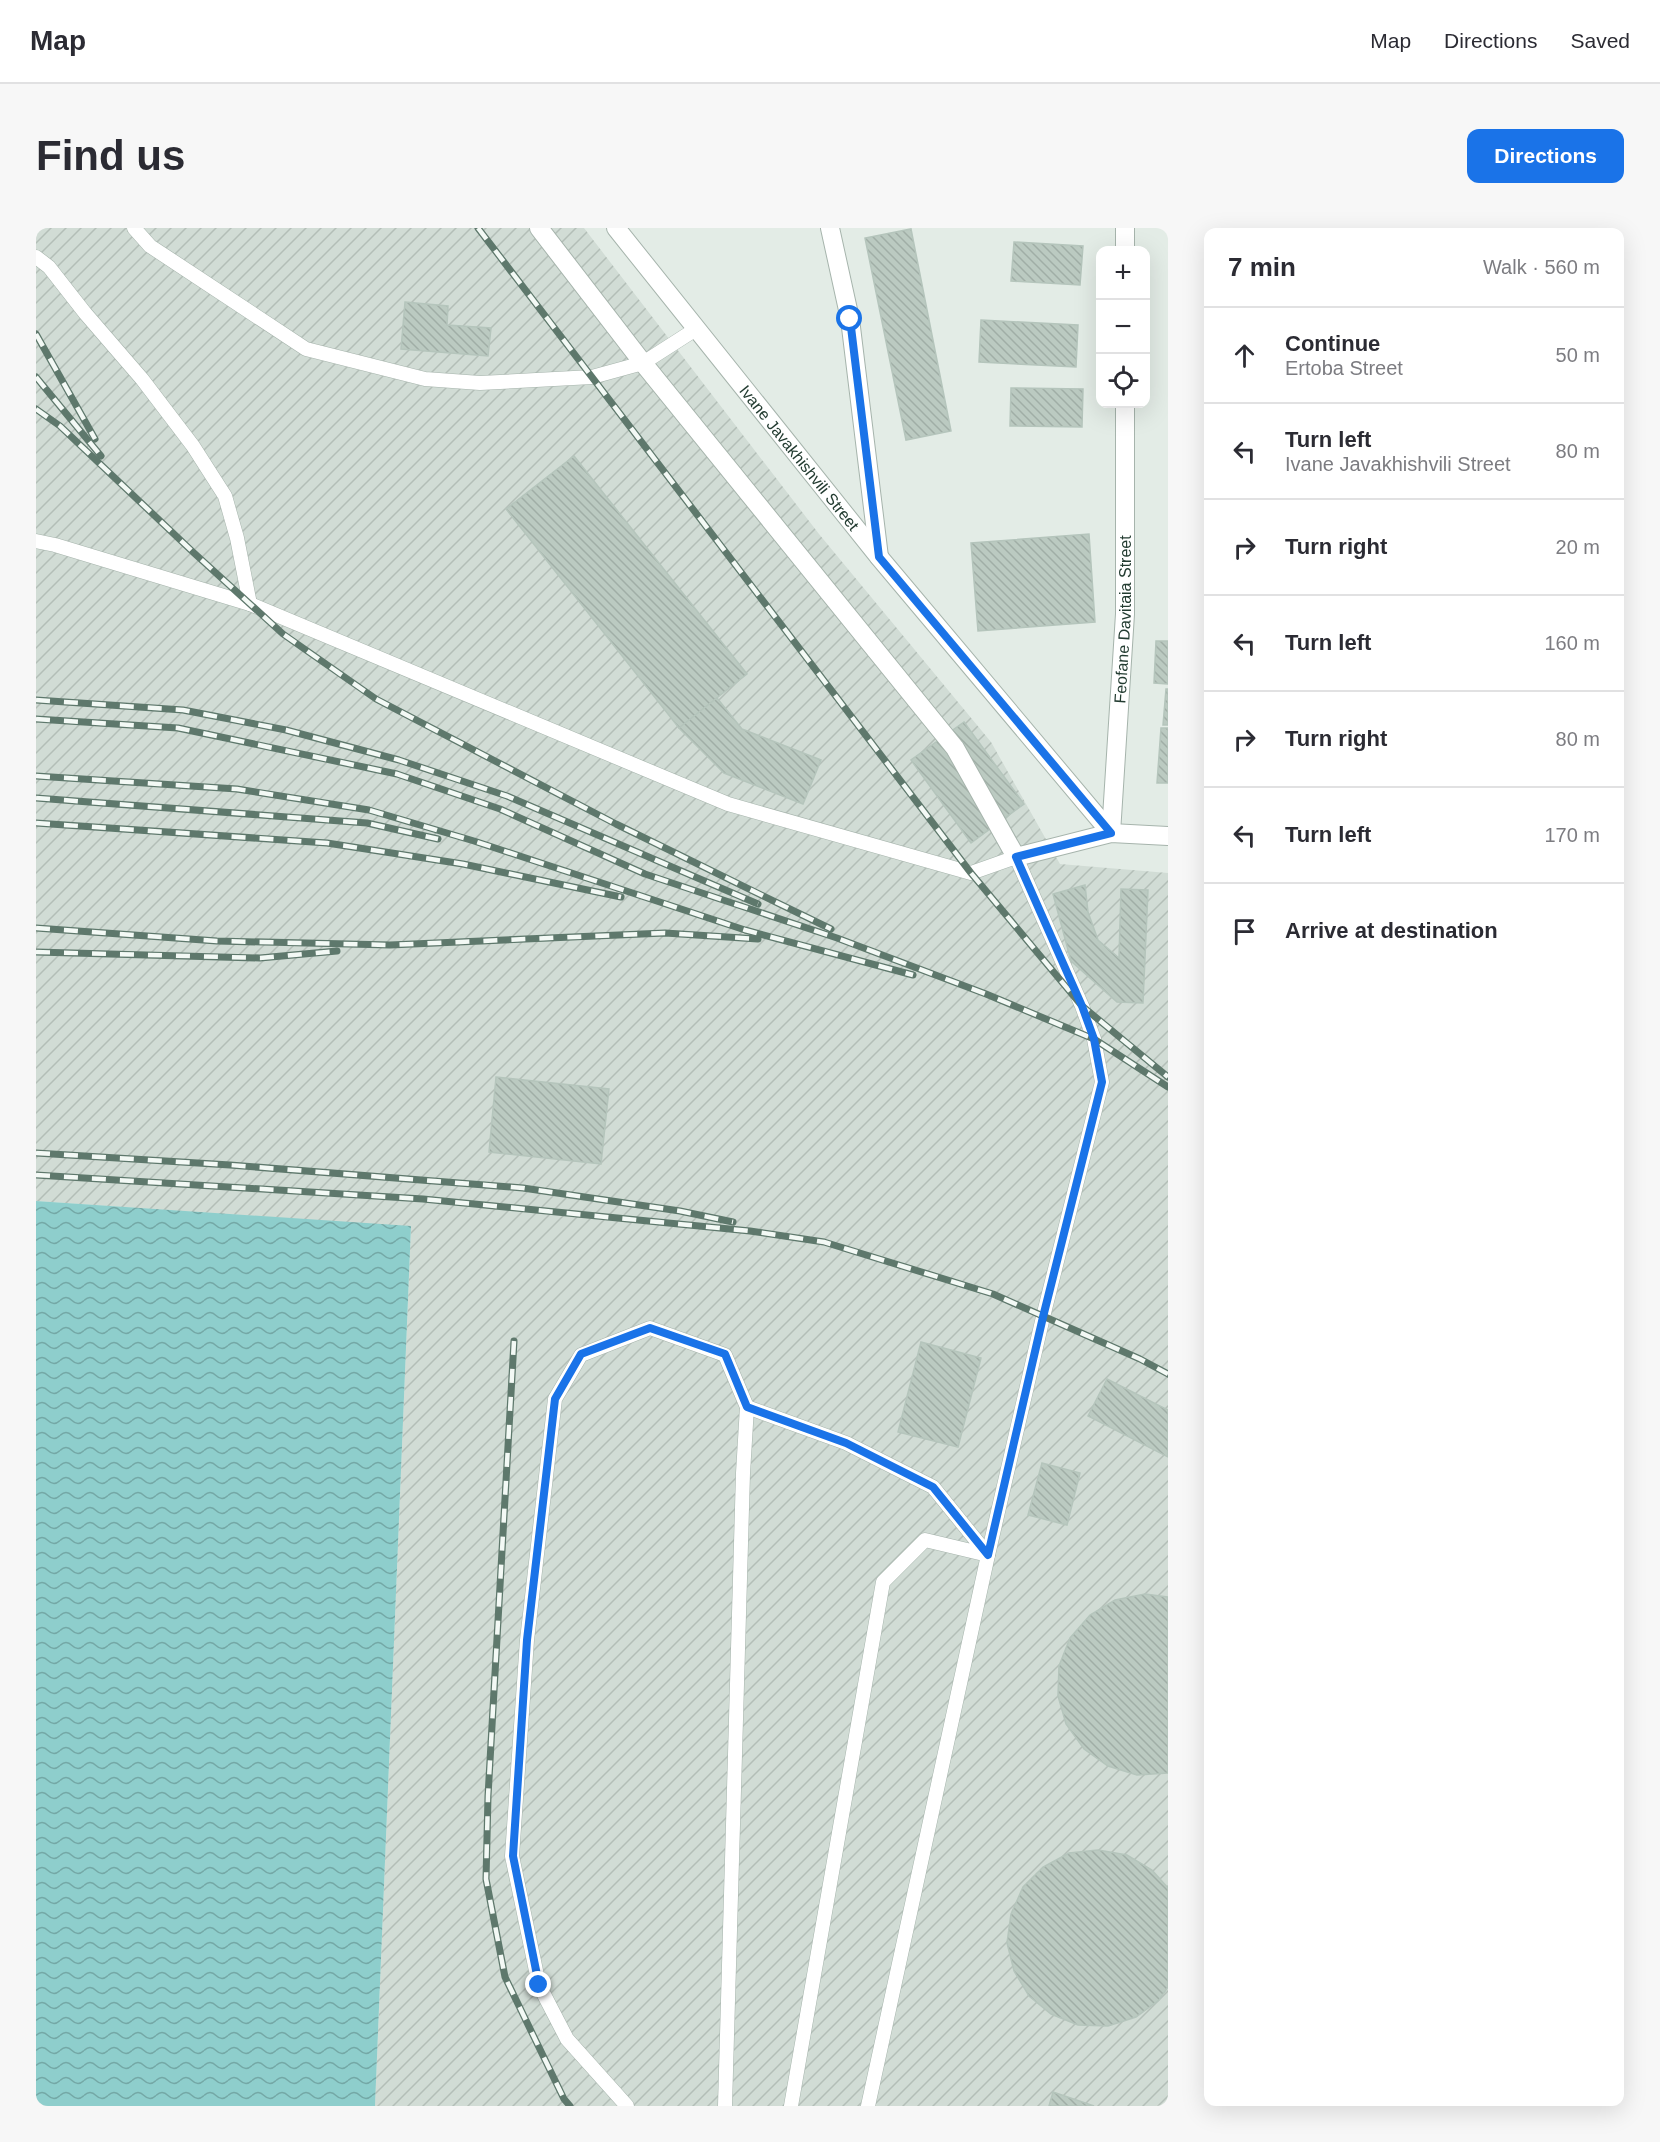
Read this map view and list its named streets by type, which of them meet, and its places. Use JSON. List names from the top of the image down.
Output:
{
  "streets": {
    "street": ["Ivane Javakhishvili Street", "Feofane Davitaia Street"]
  },
  "crossings": [
    ["Ivane Javakhishvili Street", "Feofane Davitaia Street"]
  ],
  "page": {
    "header": "Map",
    "nav": ["Map", "Directions", "Saved"],
    "buttons": "Directions",
    "title": "Find us",
    "heading": ["7 min", "Walk · 560 m"],
    "map_buttons": ["+", "−"],
    "list": [
      ["Continue", "Ertoba Street", "50 m"],
      ["Turn left", "Ivane Javakhishvili Street", "80 m"],
      ["Turn right", "20 m"],
      ["Turn left", "160 m"],
      ["Turn right", "80 m"],
      ["Turn left", "170 m"],
      "Arrive at destination"
    ]
  }
}
